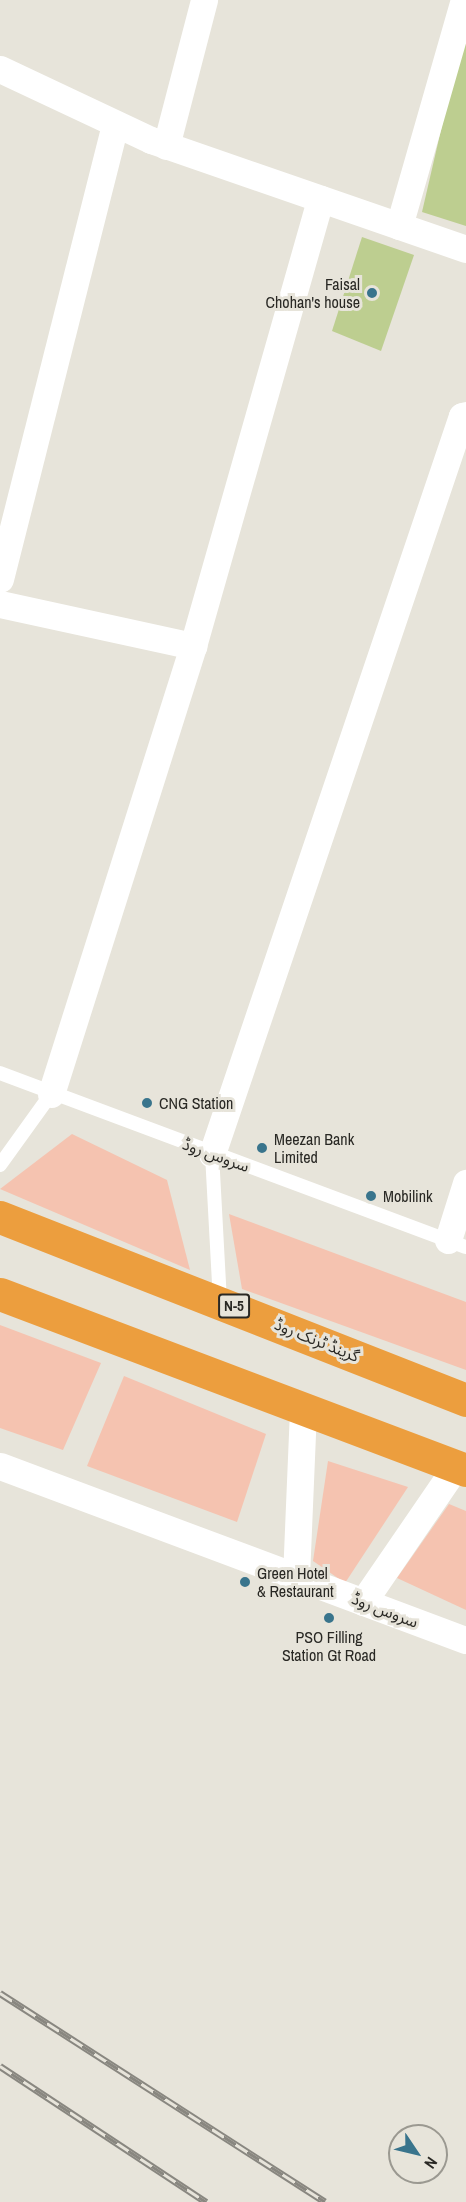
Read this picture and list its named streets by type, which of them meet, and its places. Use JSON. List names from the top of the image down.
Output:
{
  "streets": {
    "highway": ["N-5", "گرینڈ ٹرنک روڈ"],
    "street": ["سروس روڈ"]
  },
  "places": [
    "Faisal Chohan's house",
    "CNG Station",
    "Meezan Bank Limited",
    "Mobilink",
    "Green Hotel & Restaurant",
    "PSO Filling Station Gt Road"
  ],
  "north": "bottom right"
}
